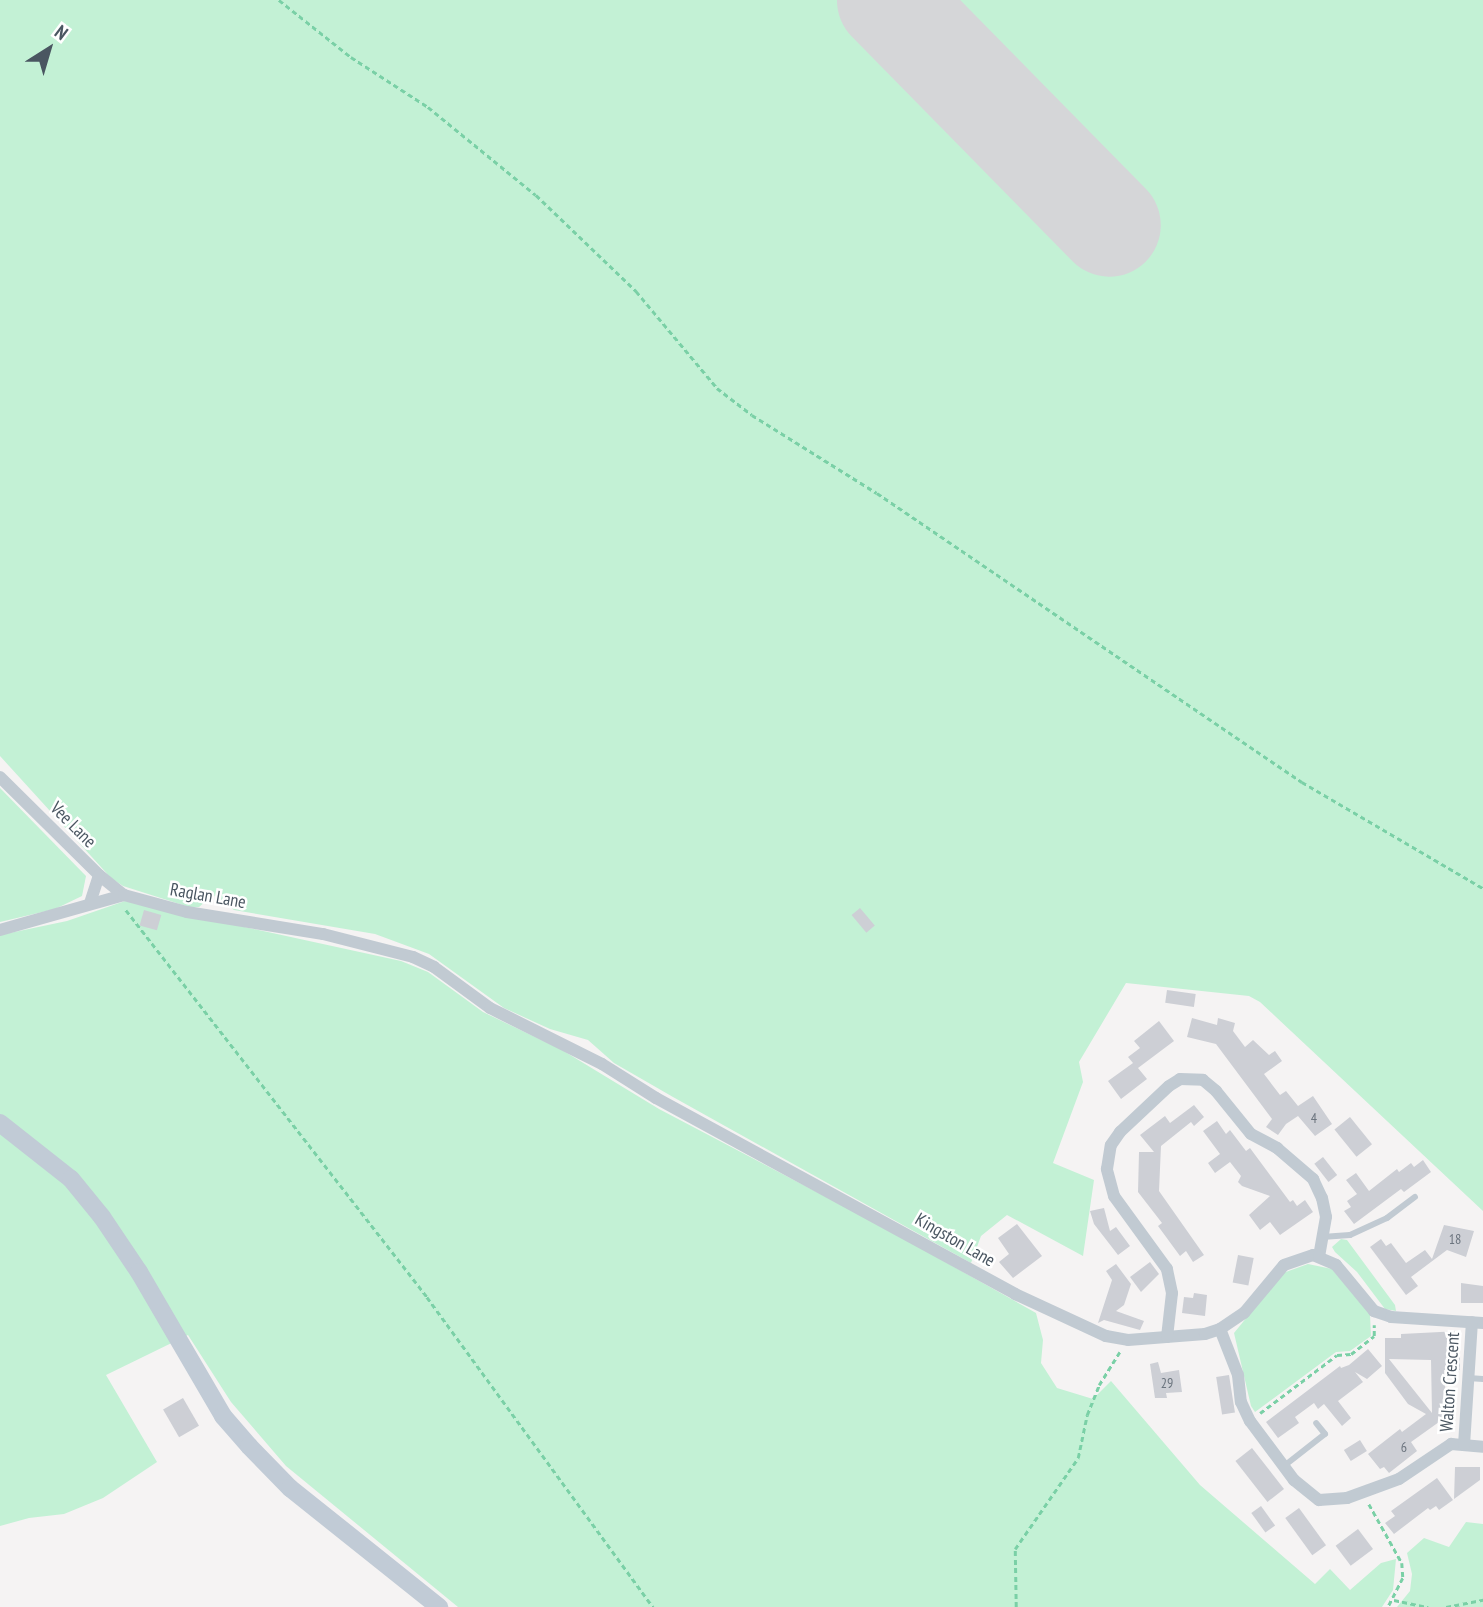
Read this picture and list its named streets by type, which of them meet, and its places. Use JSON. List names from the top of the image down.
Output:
{
  "streets": {
    "street": [
      "Vee Lane",
      "Raglan Lane",
      "Kingston Lane",
      "Walton Crescent"
    ]
  },
  "crossings": [
    ["Vee Lane", "Raglan Lane"],
    ["Raglan Lane", "Kingston Lane"],
    ["Kingston Lane", "Walton Crescent"]
  ],
  "house_numbers": [
    "4",
    "18",
    "29",
    "6"
  ],
  "north": "top right"
}
